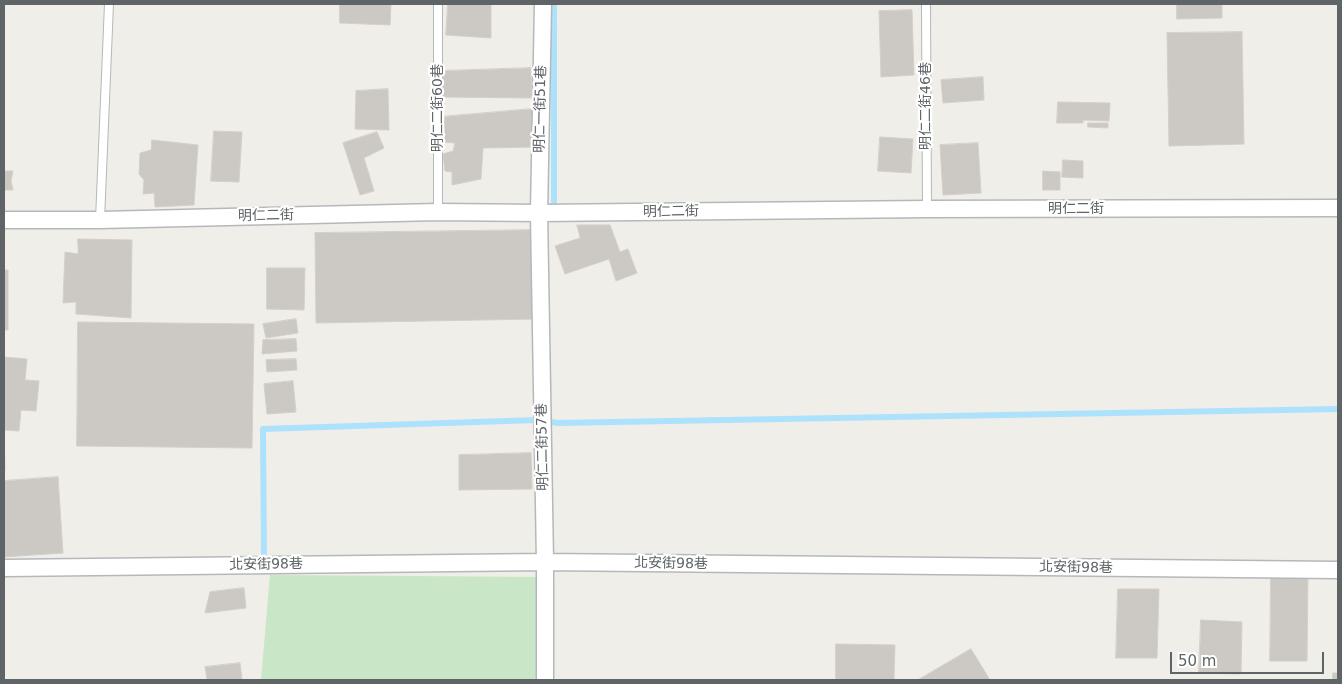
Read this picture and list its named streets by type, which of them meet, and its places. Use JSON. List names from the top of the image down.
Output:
{
  "streets": {
    "street": [
      "明仁一街51巷",
      "明仁二街",
      "明仁二街57巷",
      "北安街98巷"
    ],
    "lane": ["明仁二街46巷", "明仁二街60巷"]
  },
  "crossings": [
    ["明仁二街46巷", "明仁二街"],
    ["明仁二街60巷", "明仁二街"],
    ["明仁一街51巷", "明仁二街"],
    ["明仁一街51巷", "明仁二街57巷"],
    ["明仁二街", "明仁二街57巷"],
    ["明仁二街57巷", "北安街98巷"]
  ],
  "scale_bar": "50 m"
}
